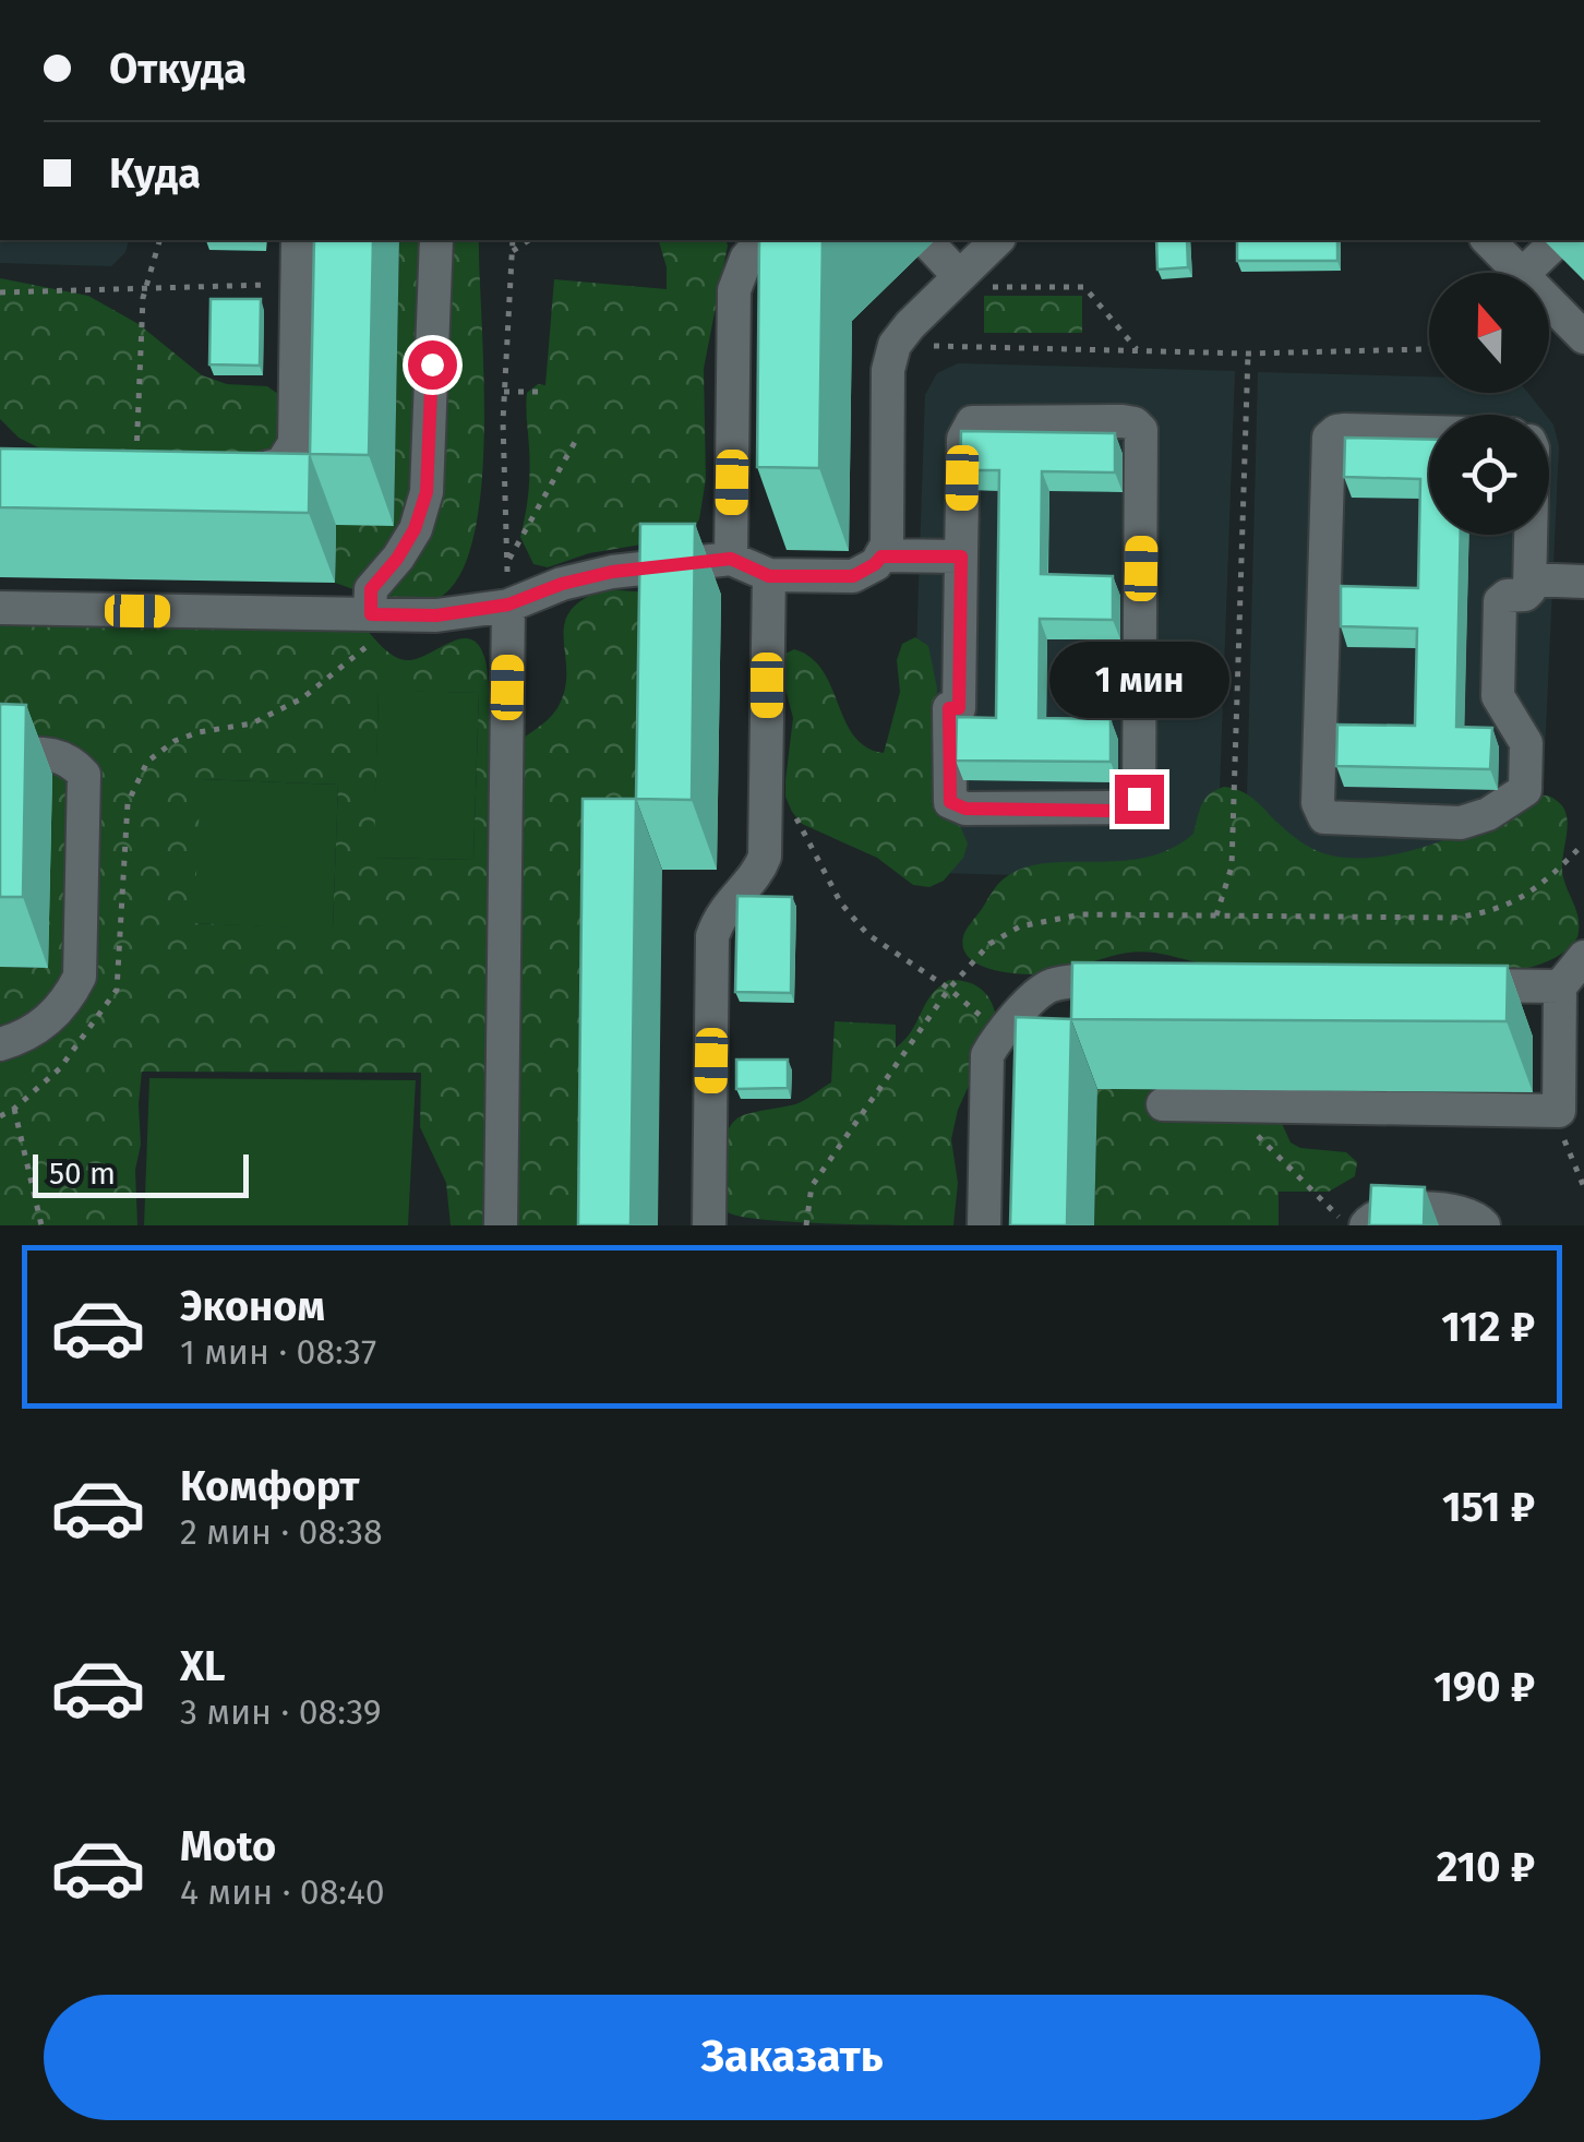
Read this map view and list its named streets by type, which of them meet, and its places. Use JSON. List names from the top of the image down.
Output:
{
  "scale_bar": "50 m",
  "north": "top",
  "page": {
    "banner": ["Откуда", "Куда"],
    "bubble": "1 мин",
    "scale": "50 m",
    "list": [
      {
        "name": "Эконом",
        "note": "1 мин · 08:37",
        "value": "112 ₽"
      },
      {
        "name": "Комфорт",
        "note": "2 мин · 08:38",
        "value": "151 ₽"
      },
      {
        "name": "XL",
        "note": "3 мин · 08:39",
        "value": "190 ₽"
      },
      {
        "name": "Moto",
        "note": "4 мин · 08:40",
        "value": "210 ₽"
      }
    ],
    "buttons": "Заказать"
  }
}
